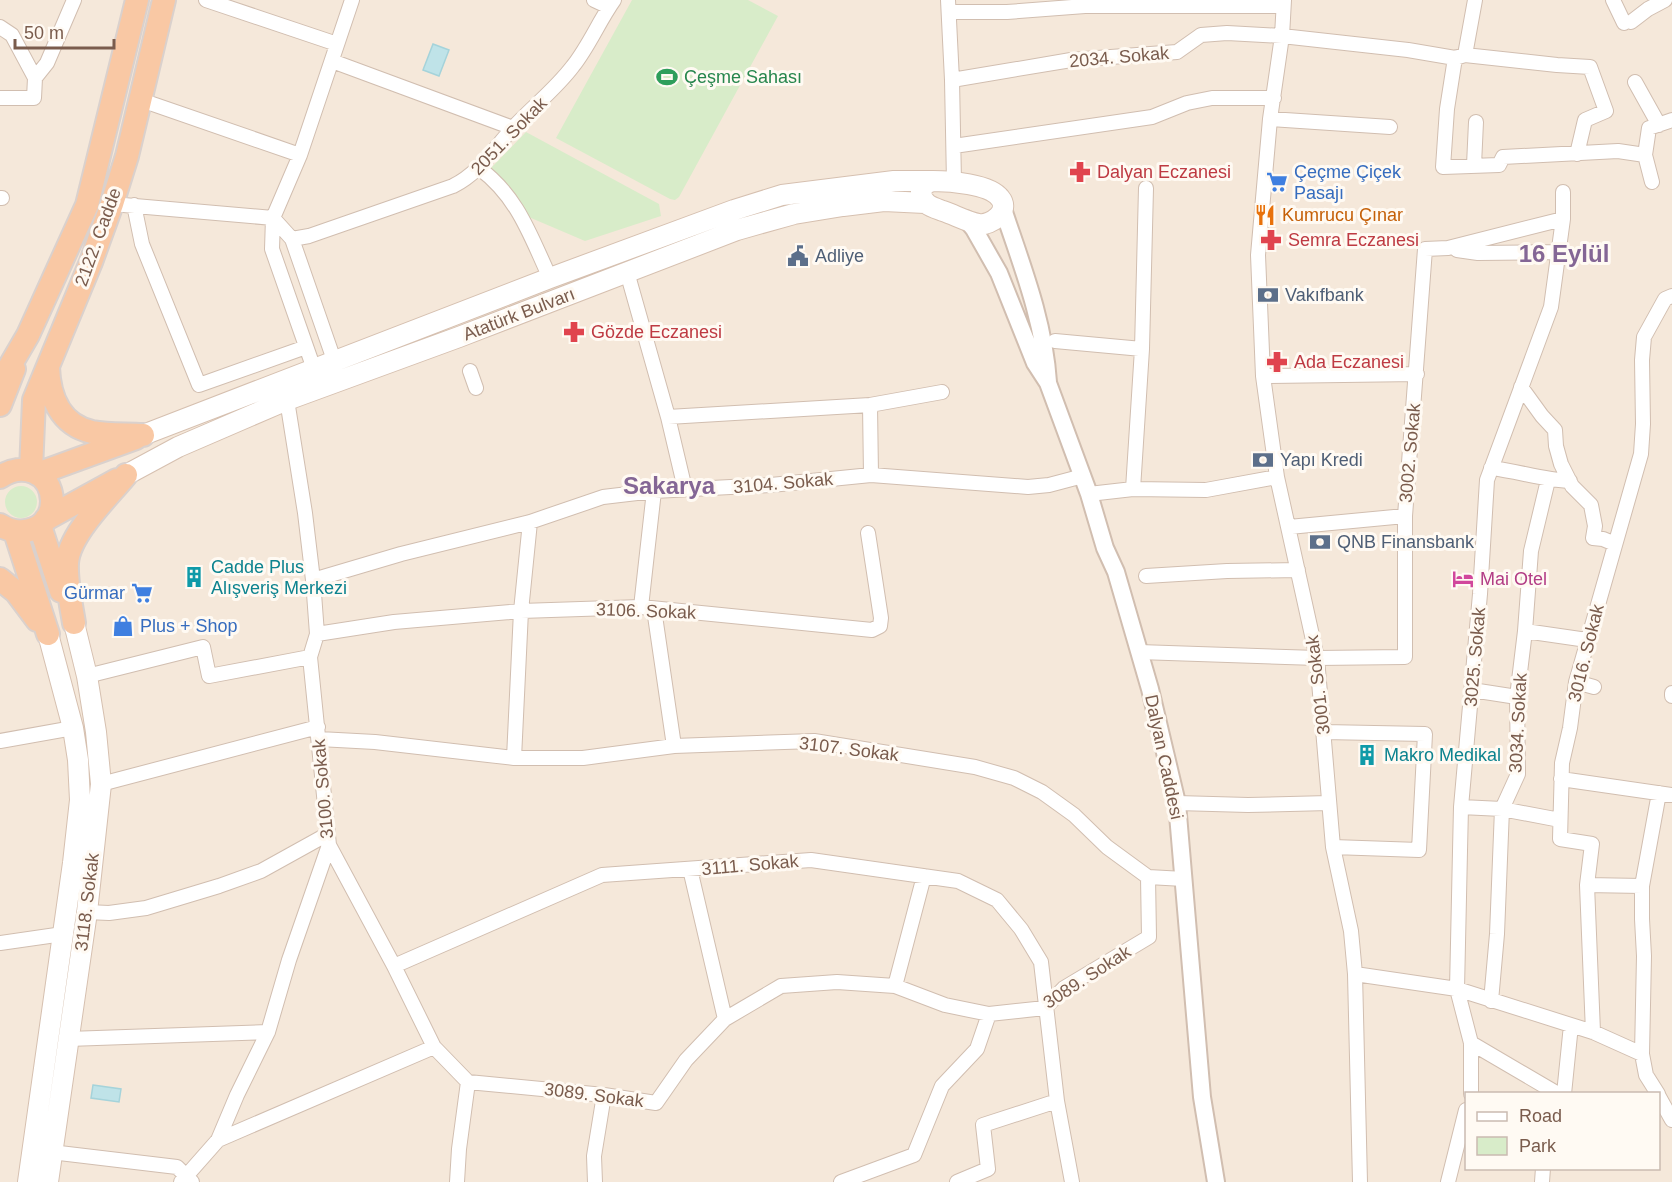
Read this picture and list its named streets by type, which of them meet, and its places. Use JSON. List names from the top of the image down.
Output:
{
  "streets": {
    "highway": ["2122. Cadde"],
    "main road": ["Atatürk Bulvarı", "3118. Sokak"],
    "street": [
      "2034. Sokak",
      "2051. Sokak",
      "3002. Sokak",
      "3104. Sokak",
      "3106. Sokak",
      "3016. Sokak",
      "3025. Sokak",
      "3001. Sokak",
      "3034. Sokak",
      "3107. Sokak",
      "Dalyan Caddesi",
      "3100. Sokak",
      "3111. Sokak",
      "3089. Sokak"
    ]
  },
  "crossings": [
    ["2034. Sokak", "3001. Sokak"],
    ["Atatürk Bulvarı", "3100. Sokak"],
    ["3002. Sokak", "3001. Sokak"],
    ["3104. Sokak", "Dalyan Caddesi"],
    ["3104. Sokak", "3100. Sokak"],
    ["3106. Sokak", "3100. Sokak"],
    ["3107. Sokak", "3100. Sokak"],
    ["3107. Sokak", "3118. Sokak"],
    ["3107. Sokak", "3089. Sokak"],
    ["3111. Sokak", "3089. Sokak"]
  ],
  "districts": ["16 Eylül", "Sakarya"],
  "places": {
    "sports": ["Çeşme Sahası"],
    "pharmacy": [
      "Dalyan Eczanesi",
      "Semra Eczanesi",
      "Gözde Eczanesi",
      "Ada Eczanesi"
    ],
    "supermarket": ["Çeçme Çiçek Pasajı", "Gürmar"],
    "restaurant": ["Kumrucu Çınar"],
    "public building": ["Adliye"],
    "bank": ["Vakıfbank", "Yapı Kredi", "QNB Finansbank"],
    "building": ["Cadde Plus Alışveriş Merkezi", "Makro Medikal"],
    "hotel": ["Mai Otel"],
    "shop": ["Plus + Shop"]
  },
  "legend": ["Road", "Park"],
  "scale_bar": "50 m"
}
